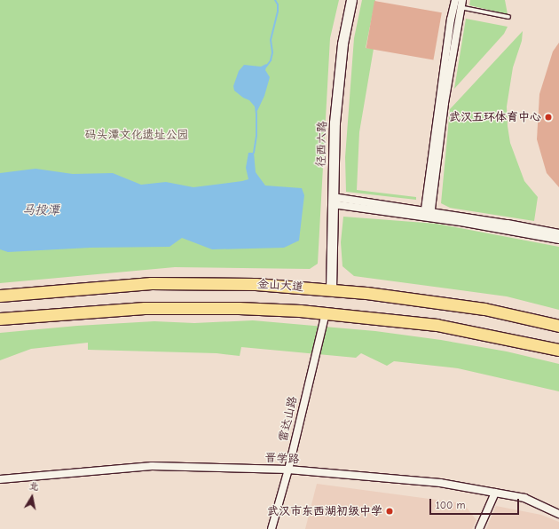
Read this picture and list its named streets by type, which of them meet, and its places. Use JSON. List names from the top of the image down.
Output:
{
  "streets": {
    "main road": ["金山大道"],
    "street": ["径西六路", "雷达山路", "晋学路"]
  },
  "crossings": [
    ["径西六路", "金山大道"],
    ["金山大道", "雷达山路"],
    ["雷达山路", "晋学路"]
  ],
  "water": ["马投潭"],
  "parks": ["码头潭文化遗址公园"],
  "places": ["武汉五环体育中心", "武汉市东西湖初级中学"],
  "scale_bar": "100 m",
  "north": "top"
}
